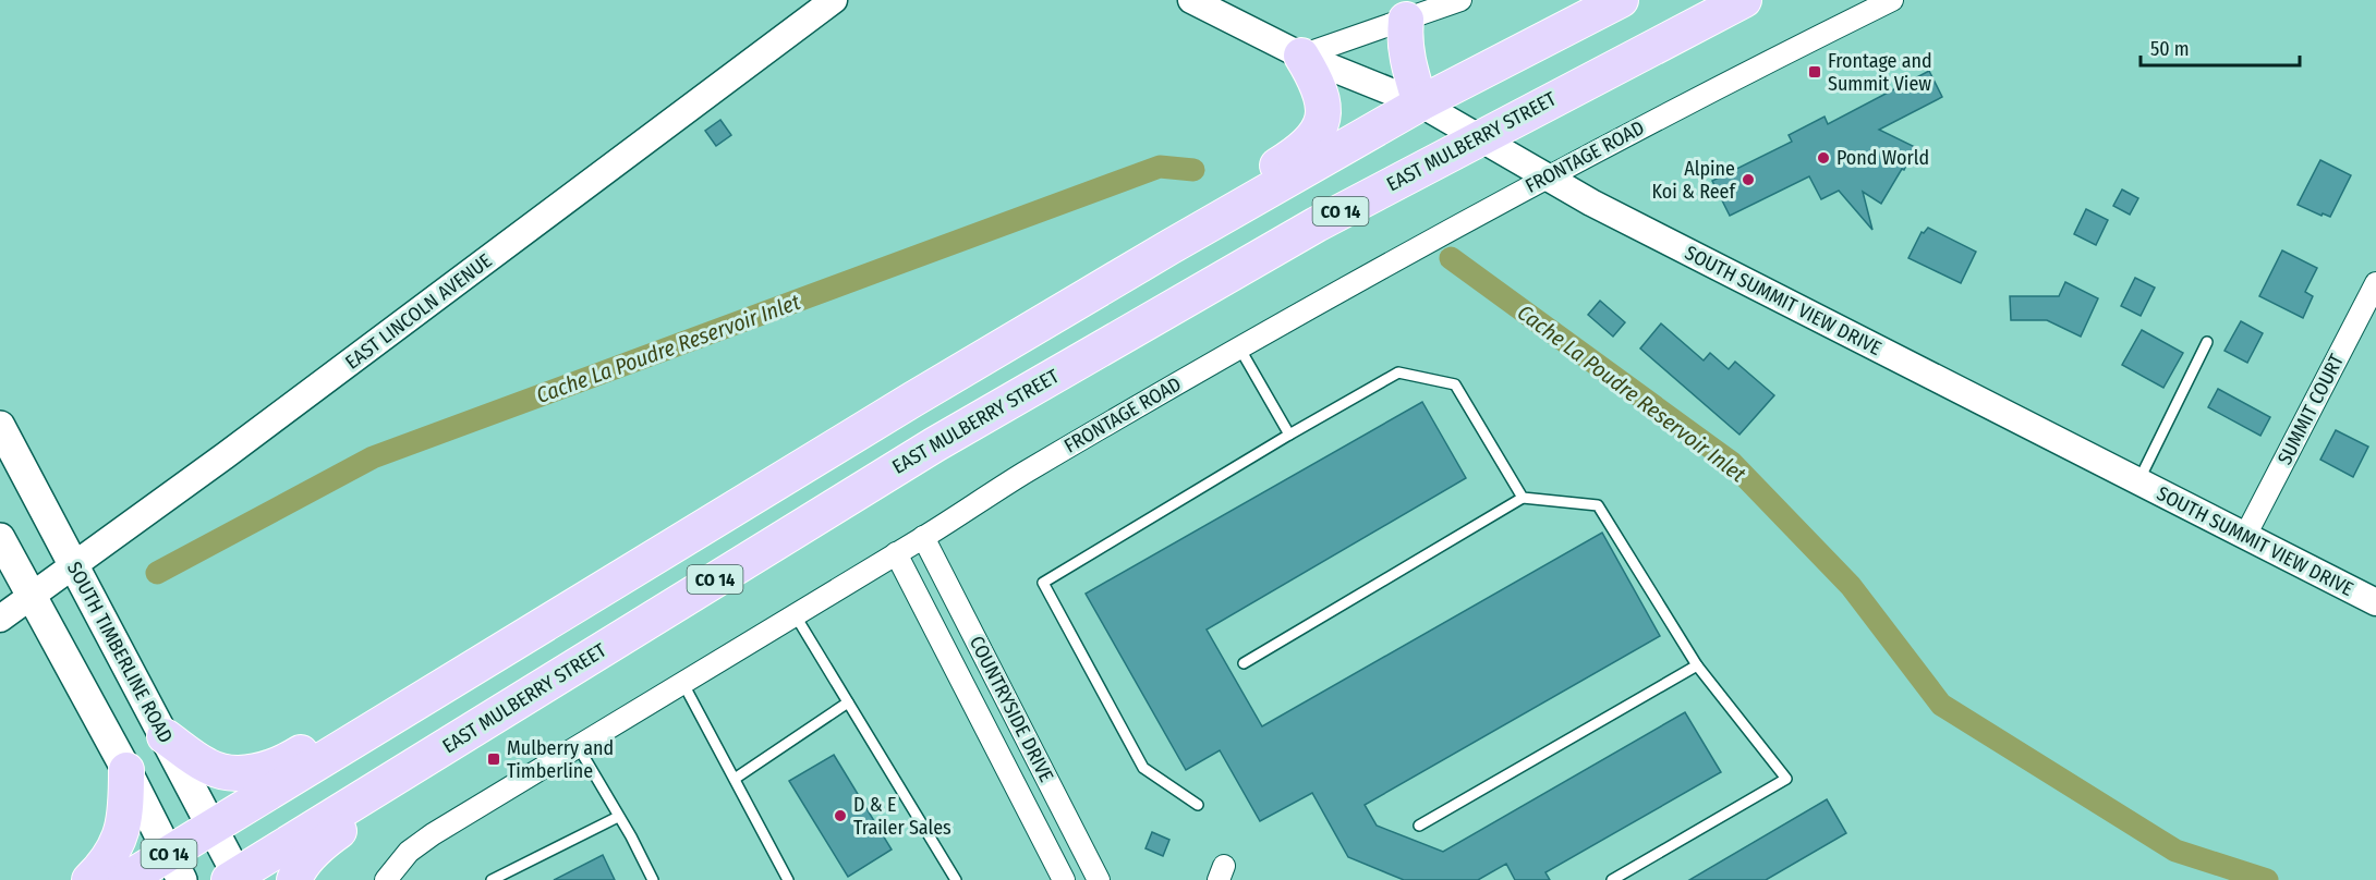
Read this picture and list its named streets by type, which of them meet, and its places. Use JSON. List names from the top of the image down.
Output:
{
  "streets": {
    "highway": ["EAST MULBERRY STREET", "CO 14"],
    "main road": ["SOUTH TIMBERLINE ROAD"],
    "street": [
      "FRONTAGE ROAD",
      "SOUTH SUMMIT VIEW DRIVE",
      "EAST LINCOLN AVENUE",
      "SUMMIT COURT",
      "COUNTRYSIDE DRIVE"
    ]
  },
  "crossings": [
    ["EAST MULBERRY STREET", "SOUTH SUMMIT VIEW DRIVE"],
    ["EAST MULBERRY STREET", "SOUTH TIMBERLINE ROAD"],
    ["FRONTAGE ROAD", "SOUTH SUMMIT VIEW DRIVE"],
    ["FRONTAGE ROAD", "COUNTRYSIDE DRIVE"],
    ["CO 14", "SOUTH SUMMIT VIEW DRIVE"],
    ["CO 14", "SOUTH TIMBERLINE ROAD"],
    ["SOUTH SUMMIT VIEW DRIVE", "SUMMIT COURT"],
    ["EAST LINCOLN AVENUE", "SOUTH TIMBERLINE ROAD"]
  ],
  "water": ["Cache La Poudre Reservoir Inlet"],
  "places": {
    "transit": ["Frontage and Summit View", "Mulberry and Timberline"],
    "other": ["Pond World", "Alpine Koi & Reef", "D & E Trailer Sales"]
  },
  "scale_bar": "50 m"
}
